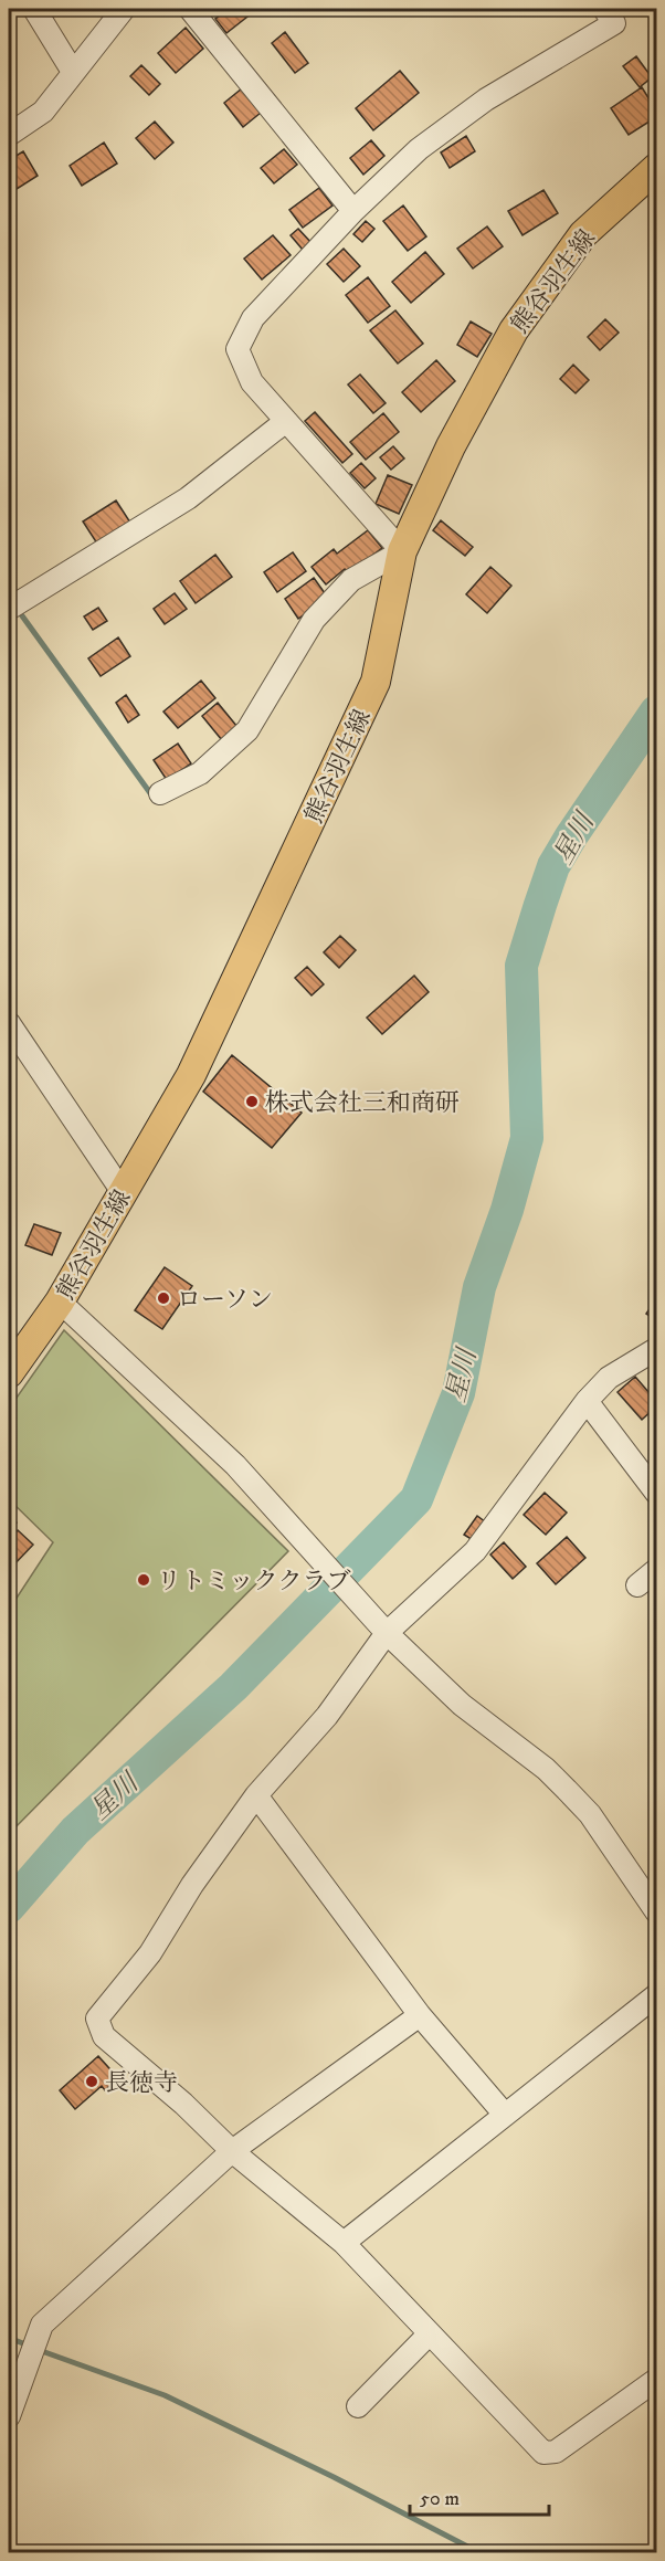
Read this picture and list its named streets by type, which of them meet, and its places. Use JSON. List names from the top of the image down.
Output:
{
  "streets": {
    "main road": ["熊谷羽生線"]
  },
  "water": ["星川"],
  "places": [
    "株式会社三和商研",
    "ローソン",
    "リトミッククラブ",
    "長徳寺"
  ],
  "scale_bar": "50 m"
}
